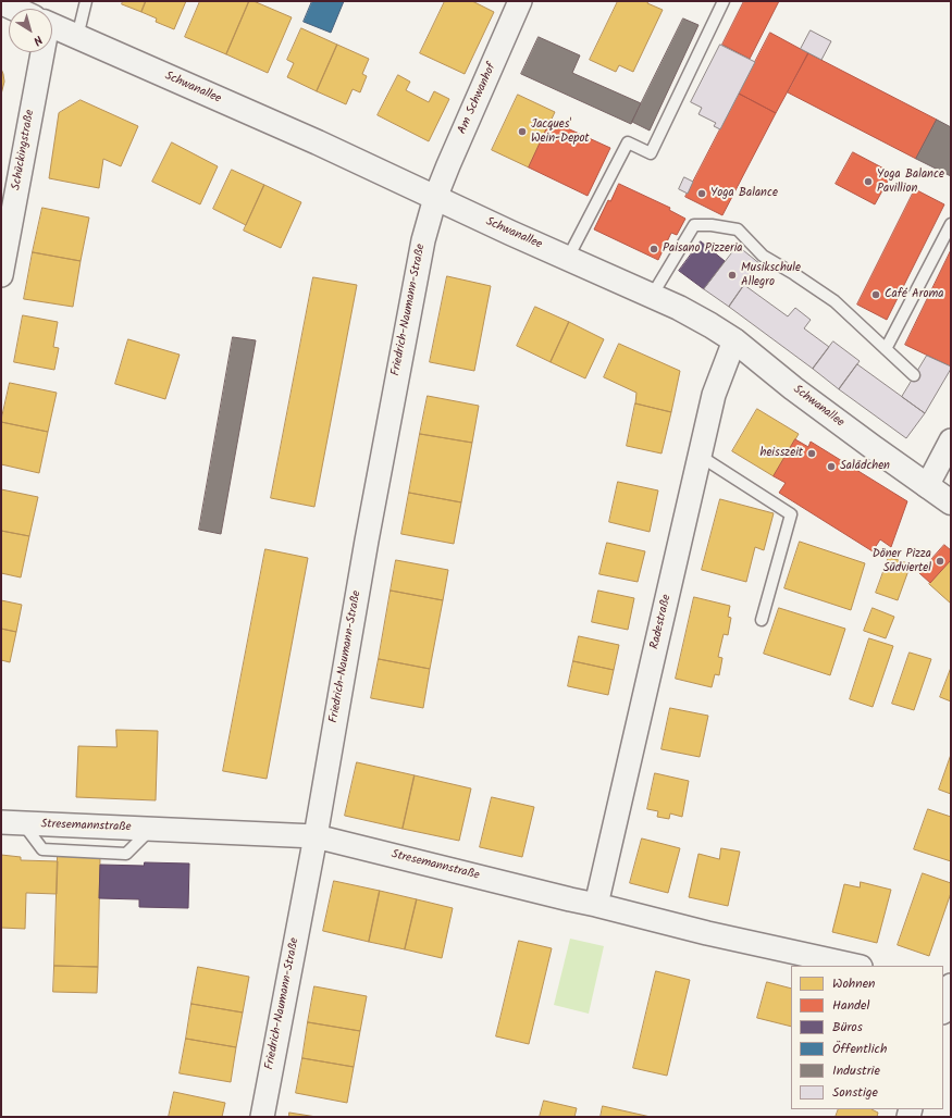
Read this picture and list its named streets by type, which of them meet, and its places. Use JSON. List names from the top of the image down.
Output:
{
  "streets": {
    "main road": ["Schwanallee"],
    "street": [
      "Am Schwanhof",
      "Schückingstraße",
      "Friedrich-Naumann-Straße",
      "Radestraße",
      "Stresemannstraße"
    ]
  },
  "crossings": [
    ["Schwanallee", "Am Schwanhof"],
    ["Schwanallee", "Friedrich-Naumann-Straße"],
    ["Schwanallee", "Radestraße"],
    ["Am Schwanhof", "Friedrich-Naumann-Straße"],
    ["Friedrich-Naumann-Straße", "Stresemannstraße"],
    ["Radestraße", "Stresemannstraße"]
  ],
  "places": [
    "Jacques' Wein-Depot",
    "Yoga Balance Pavillion",
    "Yoga Balance",
    "Paisano Pizzeria",
    "Musikschule Allegro",
    "Café Aroma",
    "heisszeit",
    "Salädchen",
    "Döner Pizza Südviertel"
  ],
  "legend": [
    "Wohnen",
    "Handel",
    "Büros",
    "Öffentlich",
    "Industrie",
    "Sonstige"
  ],
  "north": "bottom right"
}
